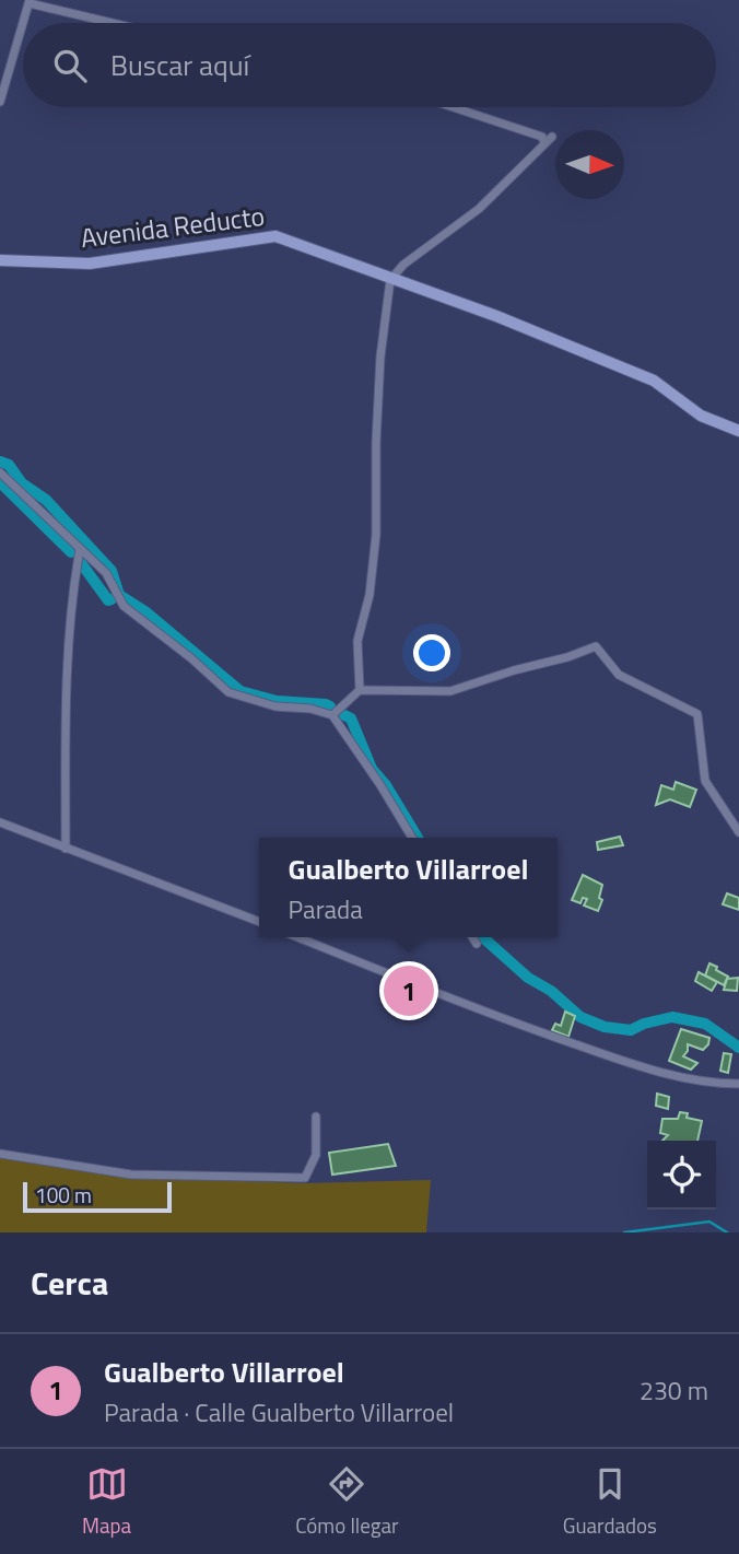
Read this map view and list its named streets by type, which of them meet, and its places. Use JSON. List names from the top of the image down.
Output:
{
  "streets": {
    "main road": ["Avenida Reducto"]
  },
  "scale_bar": "100 m",
  "north": "right",
  "page": {
    "search": "Buscar aquí",
    "popup": ["Gualberto Villarroel", "Parada"],
    "pins": "1",
    "scale": "100 m",
    "heading": "Cerca",
    "list": [
      {
        "mark": "1",
        "name": "Gualberto Villarroel",
        "note": "Parada · Calle Gualberto Villarroel",
        "value": "230 m"
      }
    ],
    "nav": ["Mapa", "Cómo llegar", "Guardados"]
  }
}
